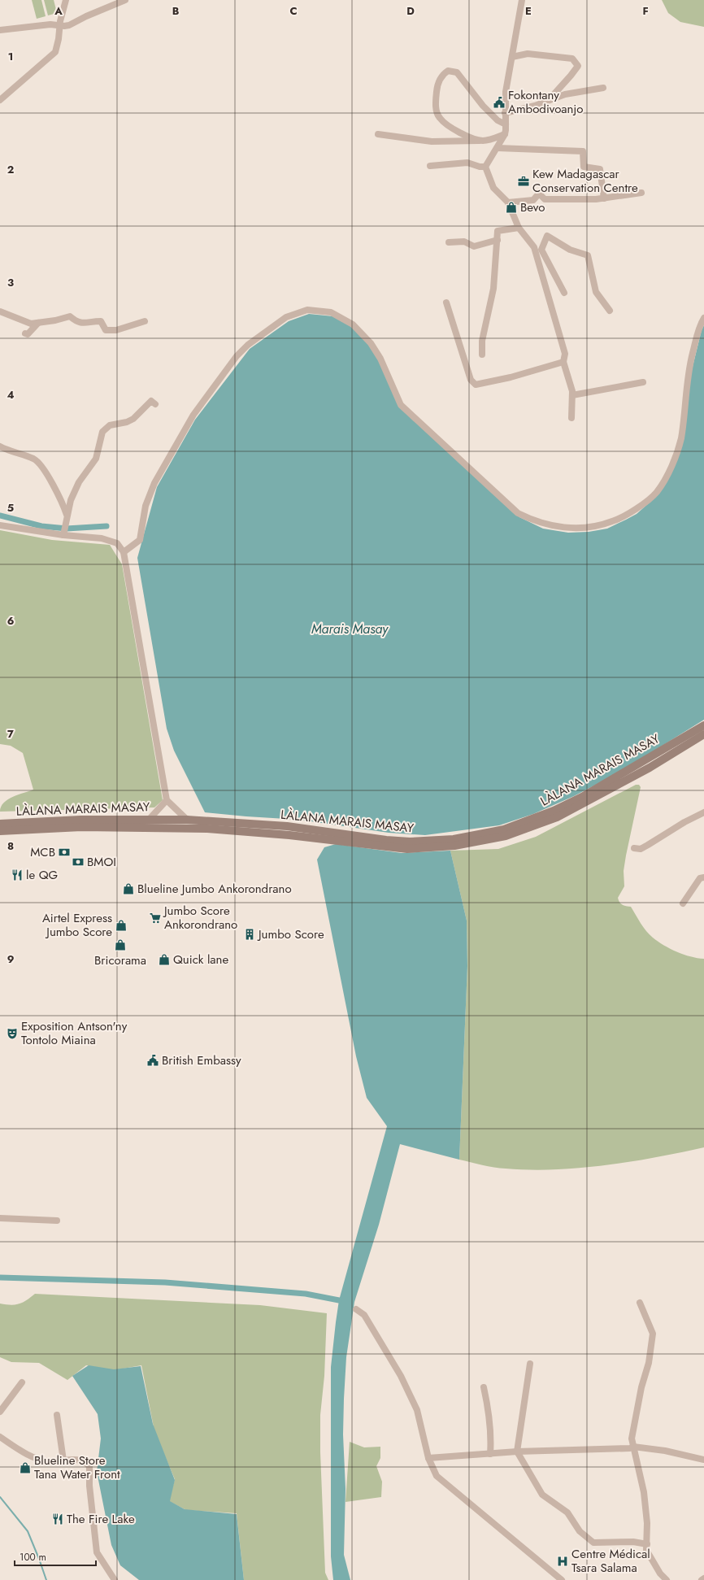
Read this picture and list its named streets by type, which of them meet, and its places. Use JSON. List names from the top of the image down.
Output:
{
  "streets": {
    "main road": ["LÀLANA MARAIS MASAY"]
  },
  "water": ["Marais Masay"],
  "places": {
    "public building": ["Fokontany Ambodivoanjo", "British Embassy"],
    "office": ["Kew Madagascar Conservation Centre"],
    "shop": [
      "Bevo",
      "Blueline Jumbo Ankorondrano",
      "Airtel Express Jumbo Score",
      "Bricorama",
      "Quick lane",
      "Blueline Store Tana Water Front"
    ],
    "bank": ["MCB", "BMOI"],
    "restaurant": ["le QG", "The Fire Lake"],
    "supermarket": ["Jumbo Score Ankorondrano"],
    "building": ["Jumbo Score"],
    "theatre": ["Exposition Antson'ny Tontolo Miaina"],
    "hospital": ["Centre Médical Tsara Salama"]
  },
  "scale_bar": "100 m",
  "grid": {
    "columns": [
      "A",
      "B",
      "C",
      "D",
      "E",
      "F"
    ],
    "rows": [
      "1",
      "2",
      "3",
      "4",
      "5",
      "6",
      "7",
      "8",
      "9"
    ]
  }
}
